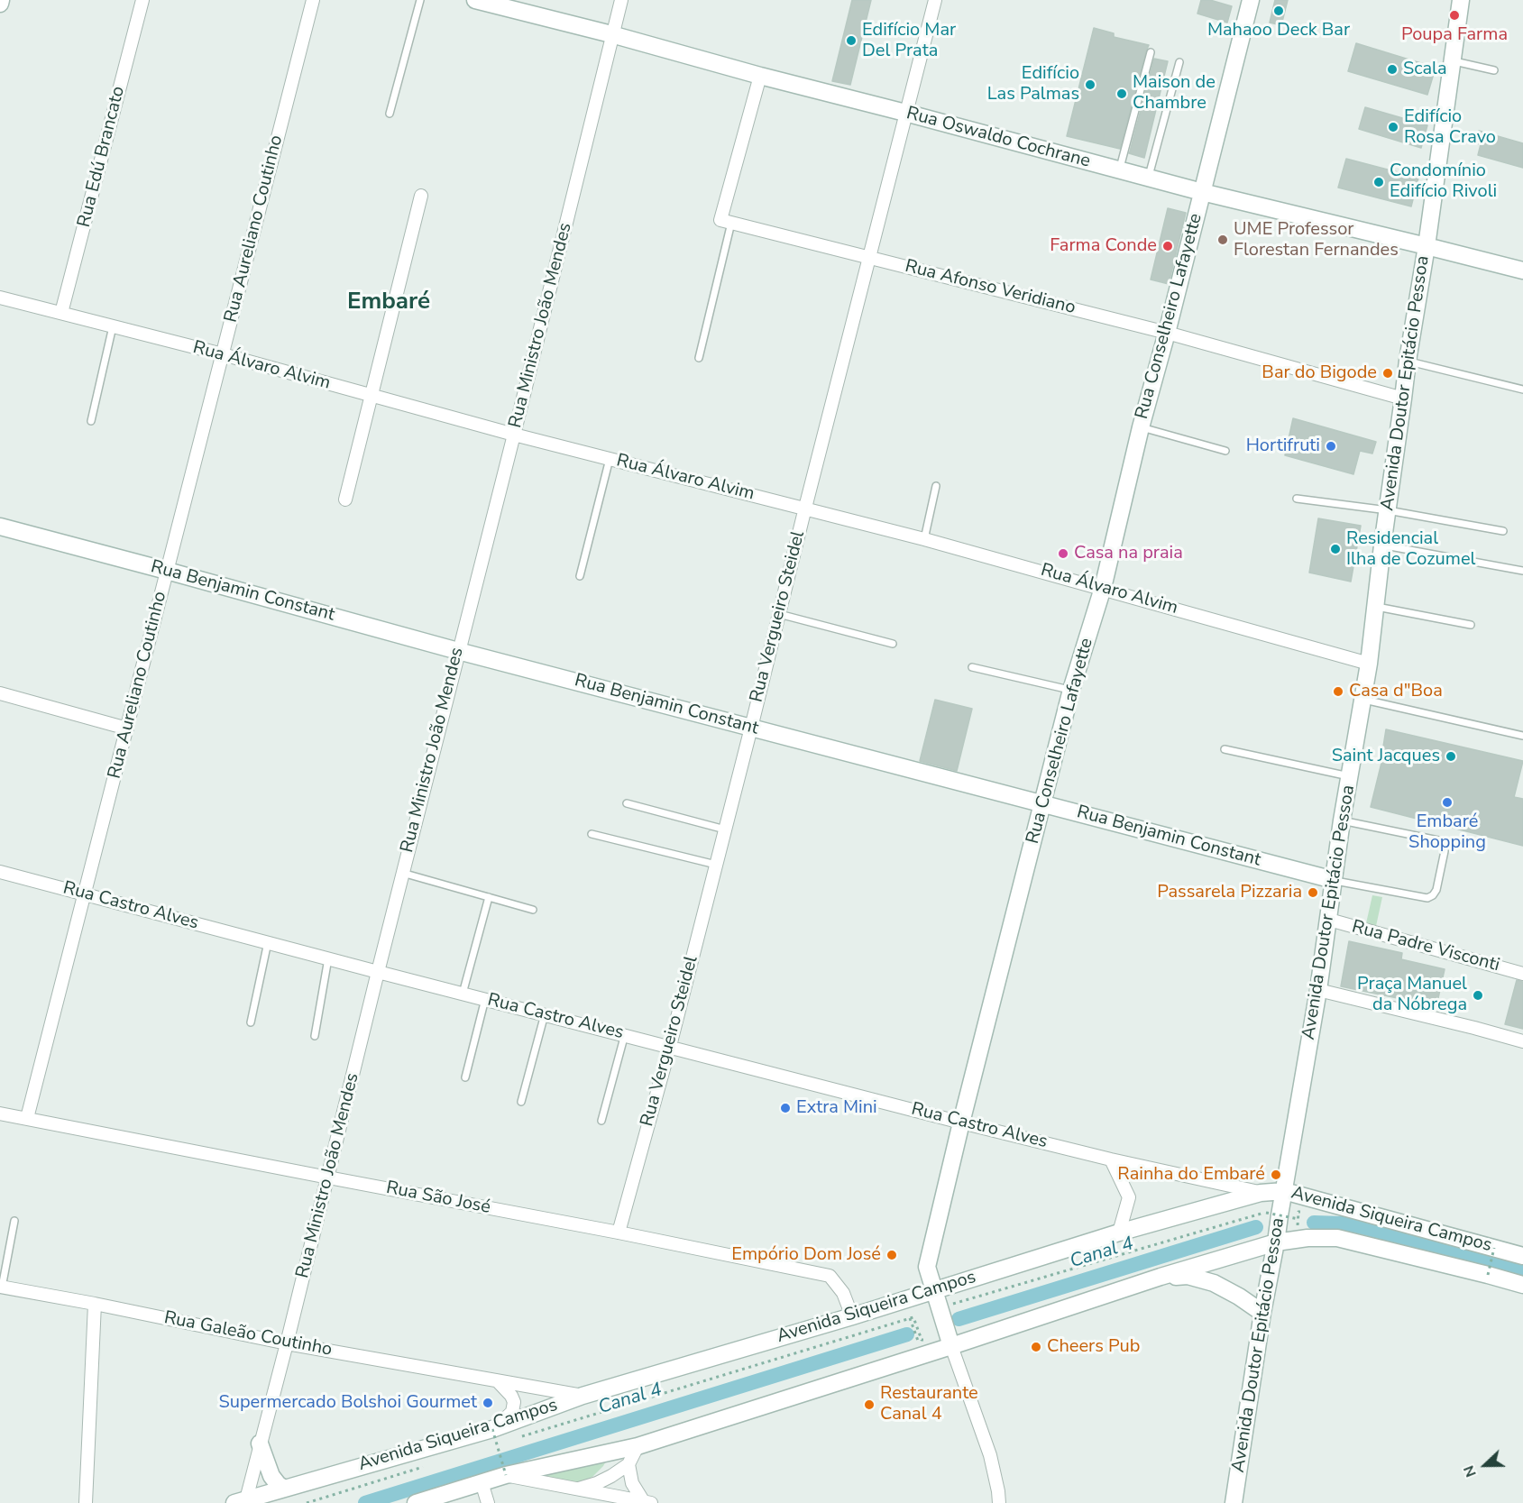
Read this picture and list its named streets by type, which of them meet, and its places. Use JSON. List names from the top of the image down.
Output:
{
  "streets": {
    "main road": [
      "Rua Oswaldo Cochrane",
      "Rua Conselheiro Lafayette",
      "Avenida Doutor Epitácio Pessoa",
      "Rua Benjamin Constant",
      "Avenida Siqueira Campos"
    ],
    "street": [
      "Rua Edú Brancato",
      "Rua Aureliano Coutinho",
      "Rua Afonso Veridiano",
      "Rua Ministro João Mendes",
      "Rua Álvaro Alvim",
      "Rua Vergueiro Steidel",
      "Rua Castro Alves",
      "Rua Padre Visconti",
      "Rua São José",
      "Rua Galeão Coutinho"
    ]
  },
  "crossings": [
    ["Rua Oswaldo Cochrane", "Rua Conselheiro Lafayette"],
    ["Rua Oswaldo Cochrane", "Rua Ministro João Mendes"],
    ["Rua Oswaldo Cochrane", "Avenida Doutor Epitácio Pessoa"],
    ["Rua Oswaldo Cochrane", "Rua Vergueiro Steidel"],
    ["Rua Edú Brancato", "Rua Álvaro Alvim"],
    ["Rua Aureliano Coutinho", "Rua Álvaro Alvim"],
    ["Rua Aureliano Coutinho", "Rua Benjamin Constant"],
    ["Rua Aureliano Coutinho", "Rua Castro Alves"],
    ["Rua Aureliano Coutinho", "Rua São José"],
    ["Rua Afonso Veridiano", "Rua Conselheiro Lafayette"],
    ["Rua Afonso Veridiano", "Avenida Doutor Epitácio Pessoa"],
    ["Rua Afonso Veridiano", "Rua Vergueiro Steidel"],
    ["Rua Conselheiro Lafayette", "Rua Álvaro Alvim"],
    ["Rua Conselheiro Lafayette", "Rua Benjamin Constant"],
    ["Rua Conselheiro Lafayette", "Rua Castro Alves"],
    ["Rua Conselheiro Lafayette", "Avenida Siqueira Campos"],
    ["Rua Ministro João Mendes", "Rua Álvaro Alvim"],
    ["Rua Ministro João Mendes", "Rua Benjamin Constant"],
    ["Rua Ministro João Mendes", "Rua Castro Alves"],
    ["Rua Ministro João Mendes", "Rua São José"],
    ["Rua Ministro João Mendes", "Avenida Siqueira Campos"],
    ["Rua Ministro João Mendes", "Rua Galeão Coutinho"],
    ["Rua Álvaro Alvim", "Avenida Doutor Epitácio Pessoa"],
    ["Rua Álvaro Alvim", "Rua Vergueiro Steidel"],
    ["Avenida Doutor Epitácio Pessoa", "Rua Benjamin Constant"],
    ["Avenida Doutor Epitácio Pessoa", "Rua Padre Visconti"],
    ["Avenida Doutor Epitácio Pessoa", "Avenida Siqueira Campos"],
    ["Rua Benjamin Constant", "Rua Vergueiro Steidel"],
    ["Rua Vergueiro Steidel", "Rua Castro Alves"],
    ["Rua Vergueiro Steidel", "Rua São José"],
    ["Rua Castro Alves", "Avenida Siqueira Campos"],
    ["Rua São José", "Avenida Siqueira Campos"],
    ["Avenida Siqueira Campos", "Rua Galeão Coutinho"]
  ],
  "districts": ["Embaré"],
  "water": ["Canal 4"],
  "places": [
    "Mahaoo Deck Bar",
    "Poupa Farma",
    "Edifício Mar Del Prata",
    "Scala",
    "Edifício Las Palmas",
    "Maison de Chambre",
    "Edifício Rosa Cravo",
    "Condomínio Edifício Rivoli",
    "UME Professor Florestan Fernandes",
    "Farma Conde",
    "Bar do Bigode",
    "Hortifruti",
    "Residencial Ilha de Cozumel",
    "Casa na praia",
    "Casa d\"Boa",
    "Saint Jacques",
    "Embaré Shopping",
    "Passarela Pizzaria",
    "Praça Manuel da Nóbrega",
    "Extra Mini",
    "Rainha do Embaré",
    "Empório Dom José",
    "Cheers Pub",
    "Supermercado Bolshoi Gourmet",
    "Restaurante Canal 4"
  ],
  "north": "left"
}
